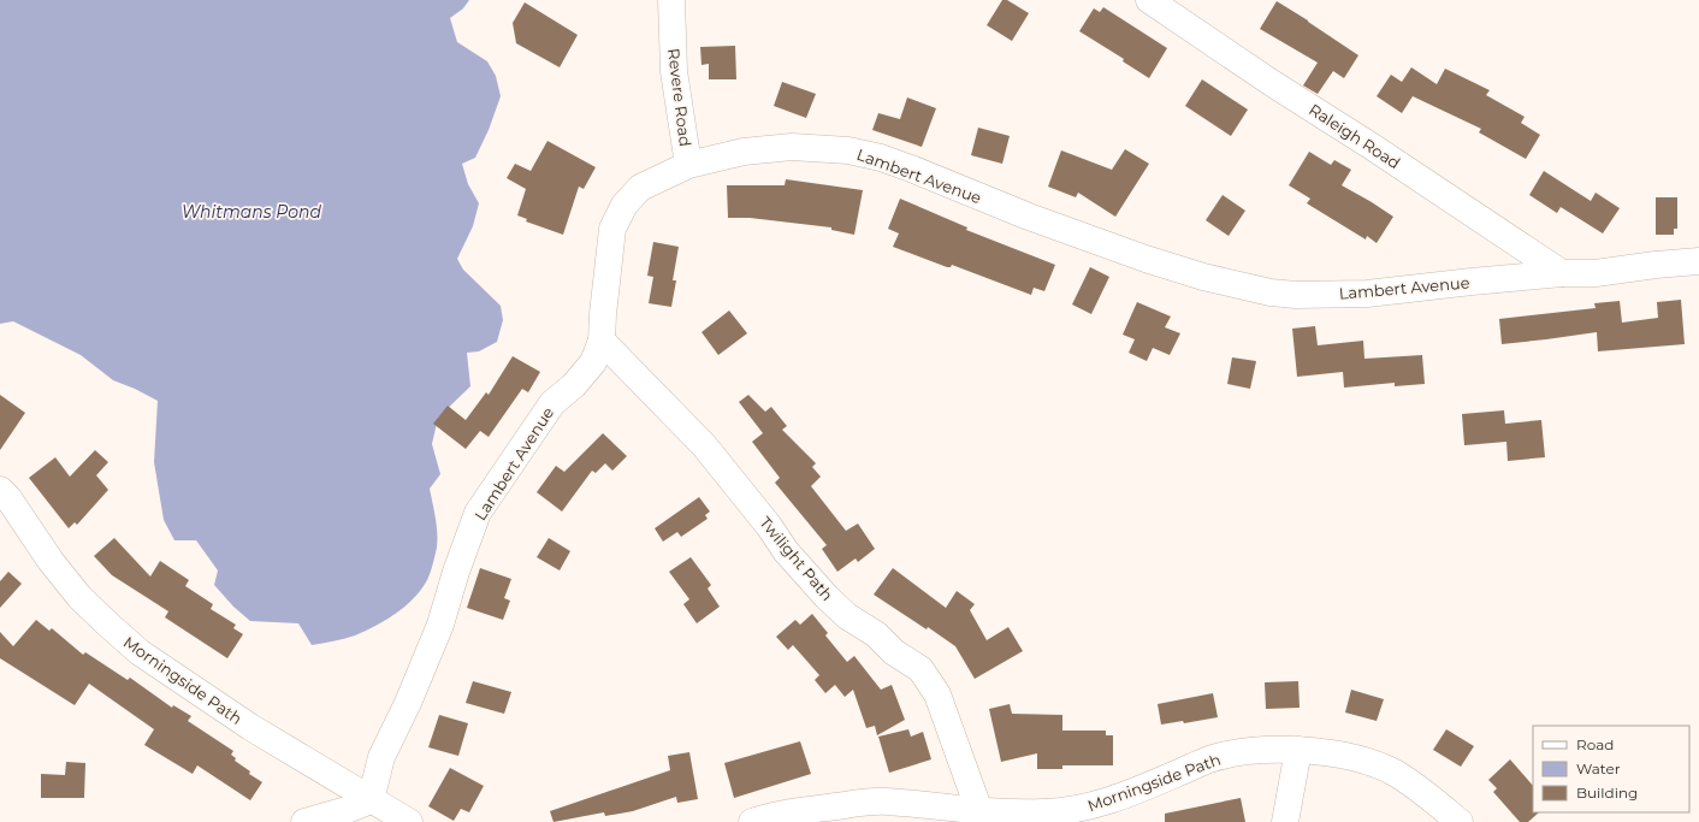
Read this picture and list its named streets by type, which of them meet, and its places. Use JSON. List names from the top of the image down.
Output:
{
  "streets": {
    "street": [
      "Revere Road",
      "Raleigh Road",
      "Lambert Avenue",
      "Twilight Path",
      "Morningside Path"
    ]
  },
  "crossings": [
    ["Revere Road", "Lambert Avenue"],
    ["Raleigh Road", "Lambert Avenue"],
    ["Lambert Avenue", "Twilight Path"],
    ["Lambert Avenue", "Morningside Path"],
    ["Twilight Path", "Morningside Path"]
  ],
  "water": ["Whitmans Pond"],
  "legend": ["Road", "Water", "Building"]
}
